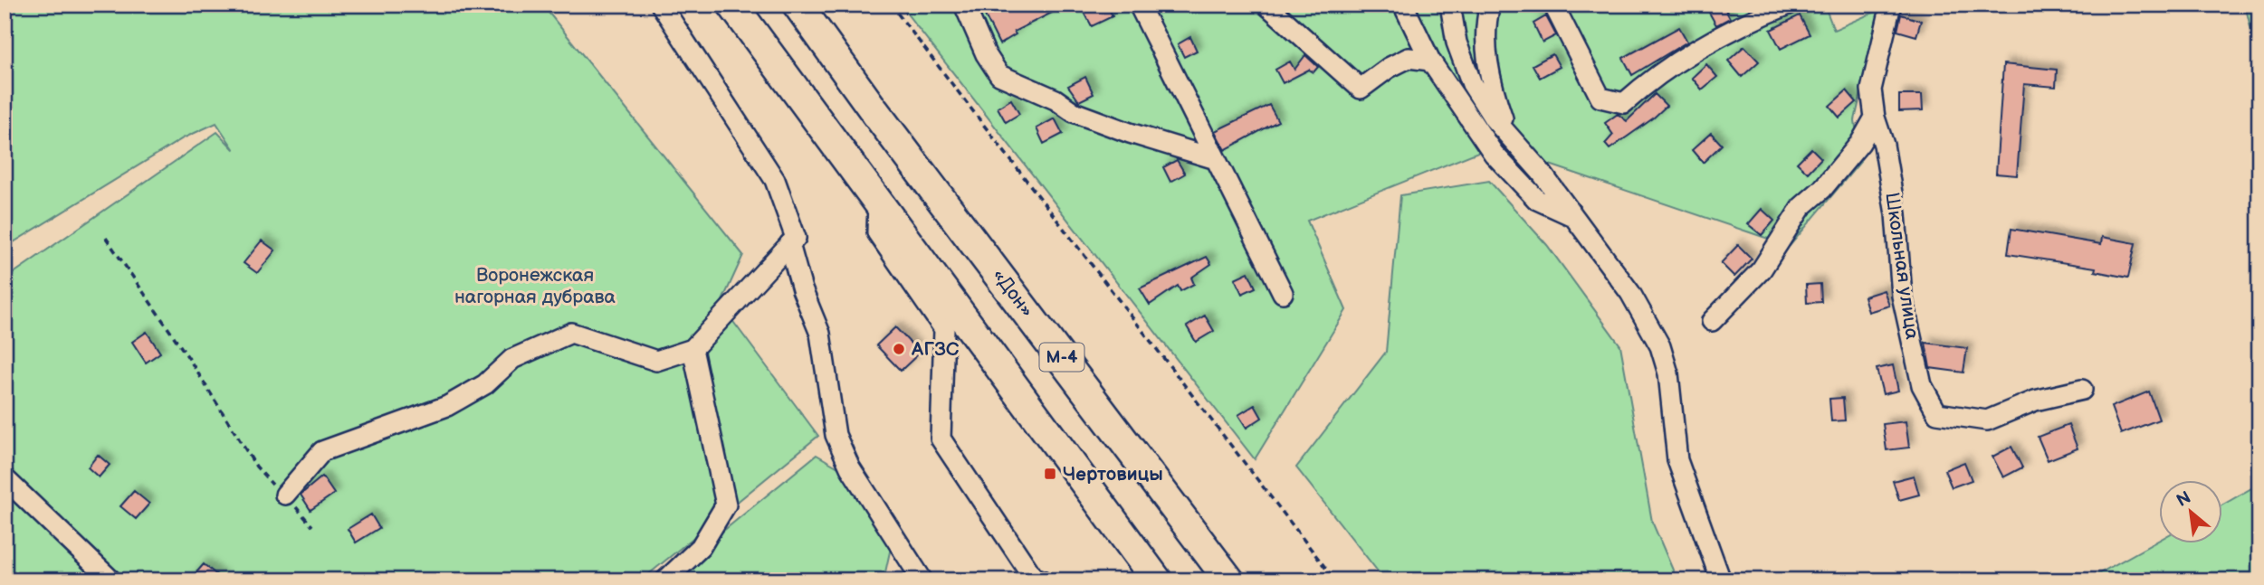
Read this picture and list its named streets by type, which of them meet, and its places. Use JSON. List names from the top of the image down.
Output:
{
  "streets": {
    "highway": ["«Дон»", "М-4"],
    "street": ["Школьная улица"]
  },
  "parks": ["Воронежская нагорная дубрава"],
  "places": {
    "other": ["АГЗС"],
    "transit": ["Чертовицы"]
  },
  "north": "top left"
}
